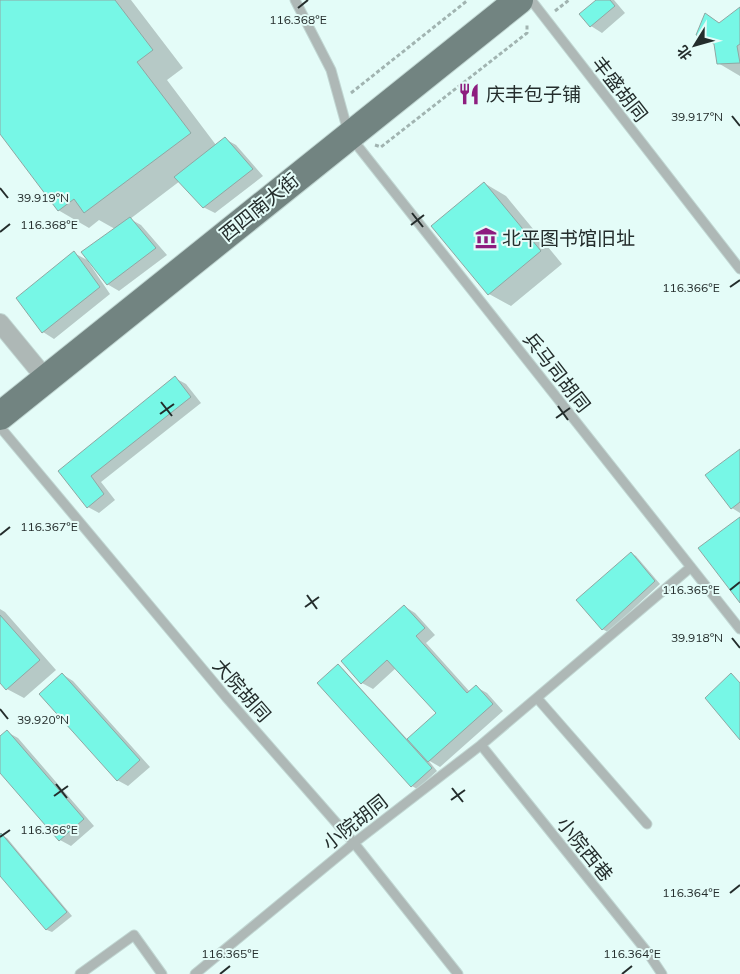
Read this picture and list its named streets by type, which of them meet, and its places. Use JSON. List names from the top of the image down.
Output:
{
  "streets": {
    "main road": ["西四南大街"],
    "lane": [
      "丰盛胡同",
      "兵马司胡同",
      "大院胡同",
      "小院胡同",
      "小院西巷"
    ]
  },
  "crossings": [
    ["西四南大街", "兵马司胡同"],
    ["兵马司胡同", "小院胡同"],
    ["大院胡同", "小院胡同"],
    ["小院胡同", "小院西巷"]
  ],
  "places": {
    "restaurant": ["庆丰包子铺"],
    "museum": ["北平图书馆旧址"]
  },
  "north": "bottom left",
  "coordinates": [
    "116.368°E",
    "39.917°N",
    "39.919°N",
    "116.366°E",
    "116.367°E",
    "116.365°E",
    "39.918°N",
    "39.920°N",
    "116.364°E"
  ]
}
